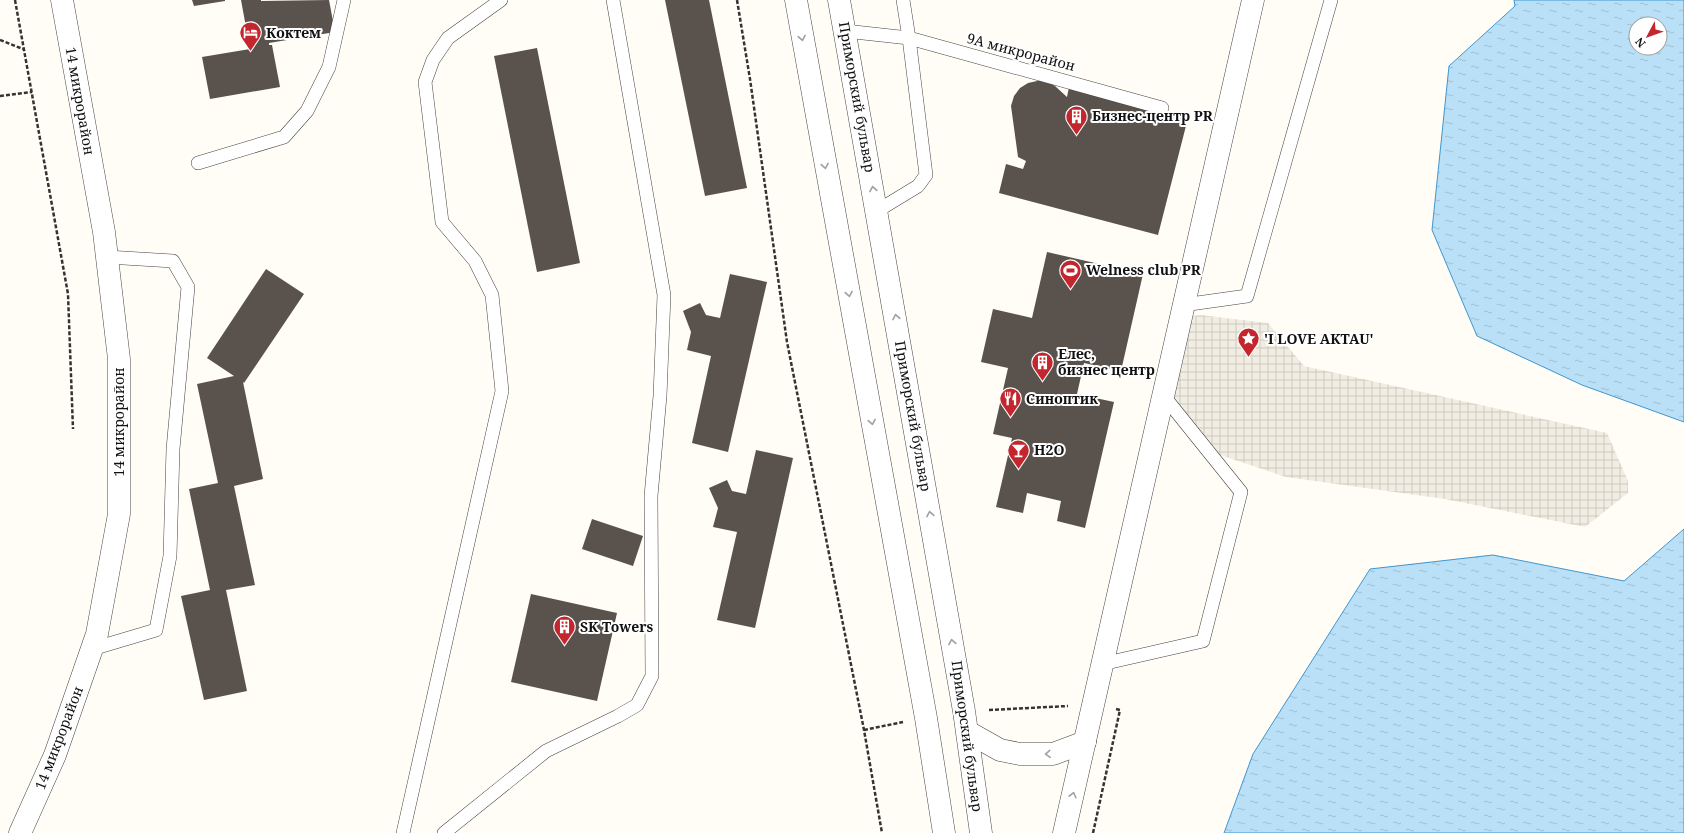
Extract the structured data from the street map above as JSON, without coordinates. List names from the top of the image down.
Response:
{
  "streets": {
    "street": ["Приморский бульвар", "14 микрорайон"],
    "lane": ["9А микрорайон"]
  },
  "crossings": [
    ["9А микрорайон", "Приморский бульвар"]
  ],
  "places": {
    "hotel": ["Коктем"],
    "building": ["Бизнес-центр PR", "Елес, бизнес центр", "SK Towers"],
    "sports": ["Welness club PR"],
    "place": ["'I LOVE AKTAU'"],
    "restaurant": ["Синоптик"],
    "bar": ["H2O"]
  },
  "north": "bottom left"
}
